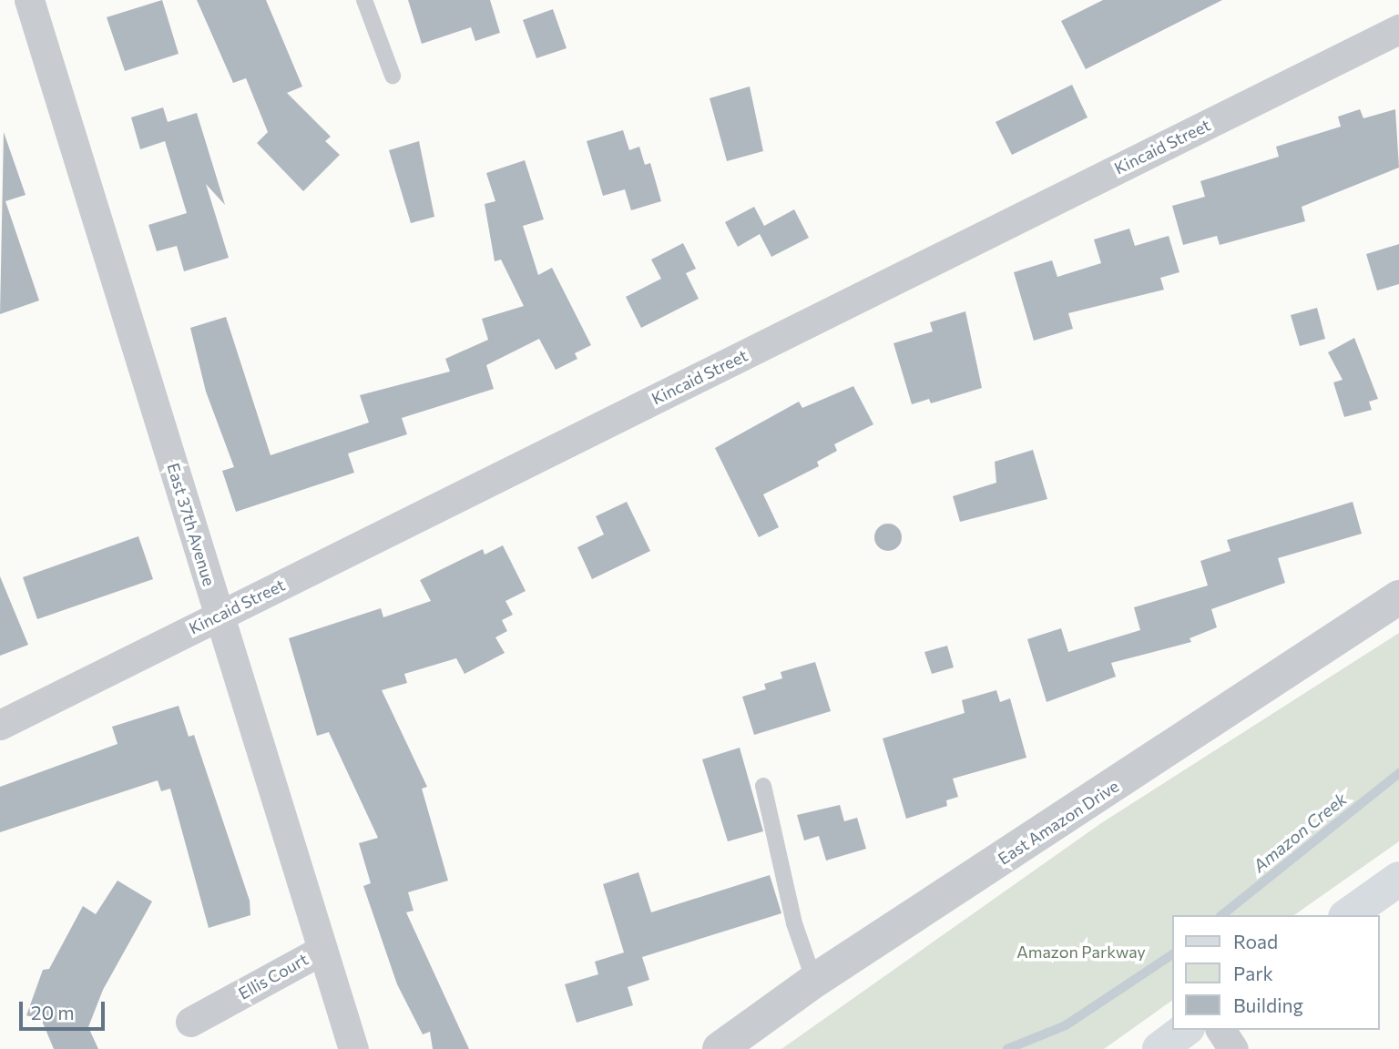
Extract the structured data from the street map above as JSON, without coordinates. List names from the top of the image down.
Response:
{
  "streets": {
    "street": [
      "Kincaid Street",
      "East 37th Avenue",
      "East Amazon Drive",
      "Ellis Court"
    ]
  },
  "crossings": [
    ["Kincaid Street", "East 37th Avenue"],
    ["East 37th Avenue", "Ellis Court"]
  ],
  "water": ["Amazon Creek"],
  "parks": ["Amazon Parkway"],
  "legend": ["Road", "Park", "Building"],
  "scale_bar": "20 m"
}
